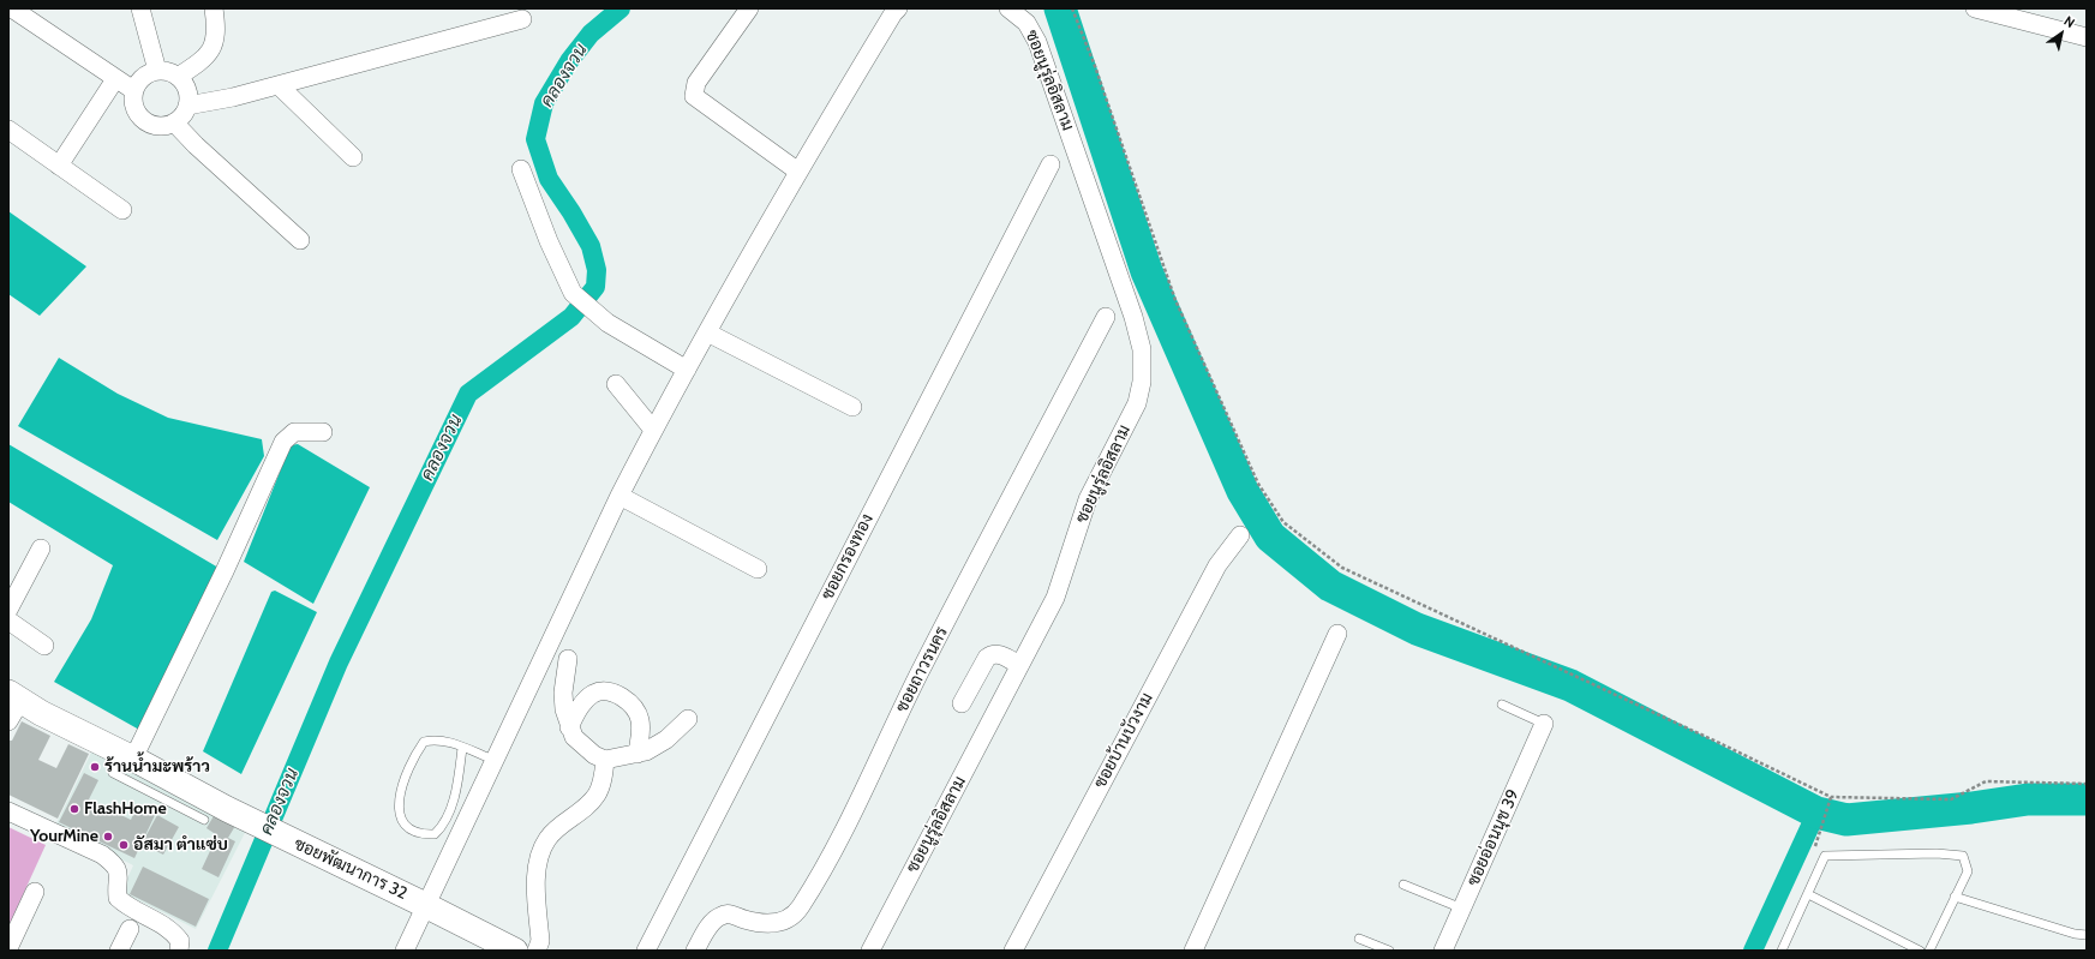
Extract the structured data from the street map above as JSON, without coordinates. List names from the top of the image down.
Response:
{
  "streets": {
    "street": [
      "ซอยนูรุ่ลอิสลาม",
      "ซอยกรองทอง",
      "ซอยถาวรนคร",
      "ซอยบ้านบัวงาม",
      "ซอยอ่อนนุช 39",
      "ซอยพัฒนาการ 32"
    ]
  },
  "water": ["คลองจวน"],
  "places": [
    "ร้านน้ำมะพร้าว",
    "FlashHome",
    "YourMine",
    "อัสมา ตำแซ่บ"
  ],
  "north": "top right"
}
